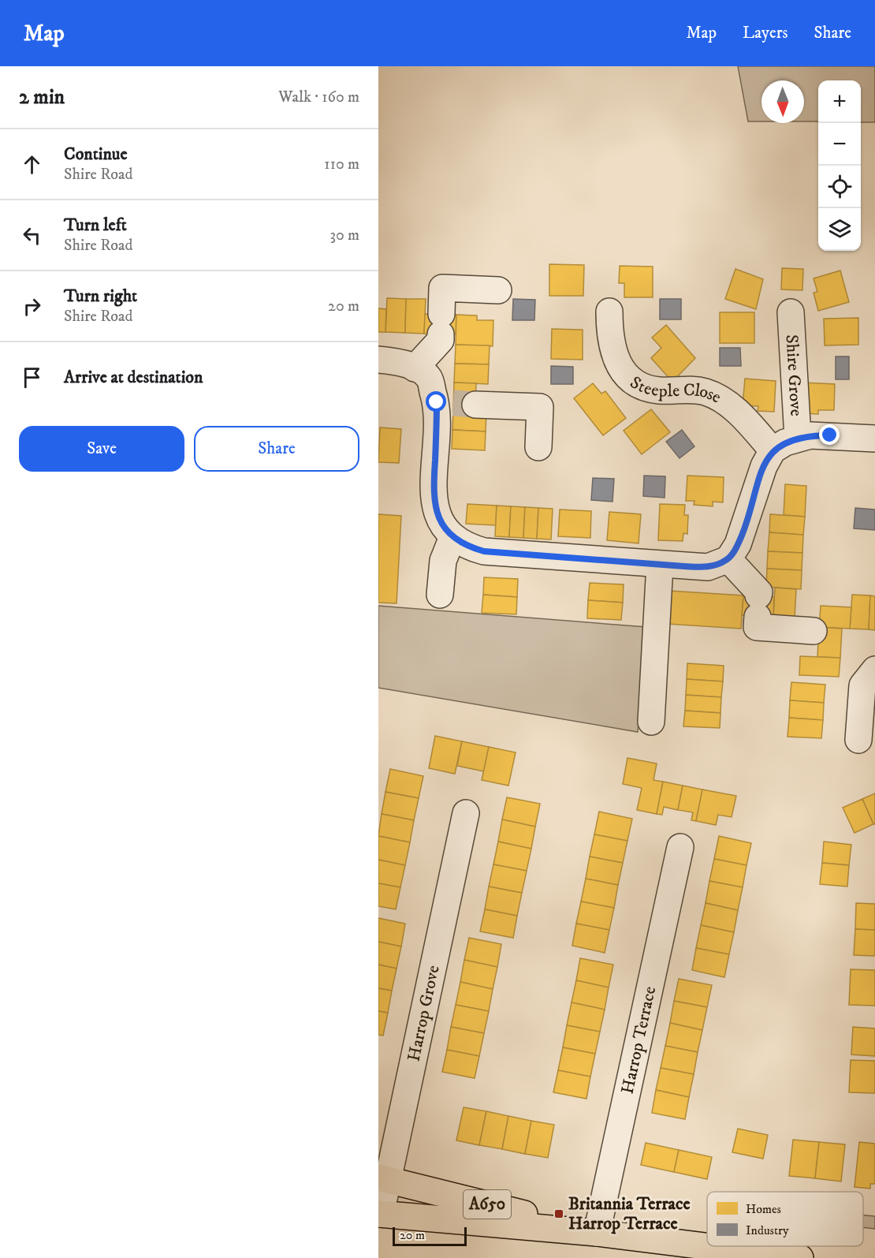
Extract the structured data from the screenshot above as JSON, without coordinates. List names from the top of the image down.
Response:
{
  "streets": {
    "main road": ["A650"],
    "street": [
      "Shire Grove",
      "Steeple Close",
      "Harrop Grove",
      "Harrop Terrace"
    ]
  },
  "crossings": [
    ["Harrop Grove", "A650"],
    ["Harrop Terrace", "A650"]
  ],
  "places": {
    "transit": ["Britannia Terrace Harrop Terrace"]
  },
  "legend": ["Homes", "Industry"],
  "scale_bar": "20 m",
  "north": "bottom",
  "page": {
    "header": "Map",
    "nav": ["Map", "Layers", "Share"],
    "heading": ["2 min", "Walk · 160 m"],
    "map_buttons": ["+", "−"],
    "list": [
      ["Continue", "Shire Road", "110 m"],
      ["Turn left", "Shire Road", "30 m"],
      ["Turn right", "Shire Road", "20 m"],
      "Arrive at destination"
    ],
    "buttons": ["Save", "Share"],
    "scale": "20 m"
  }
}
